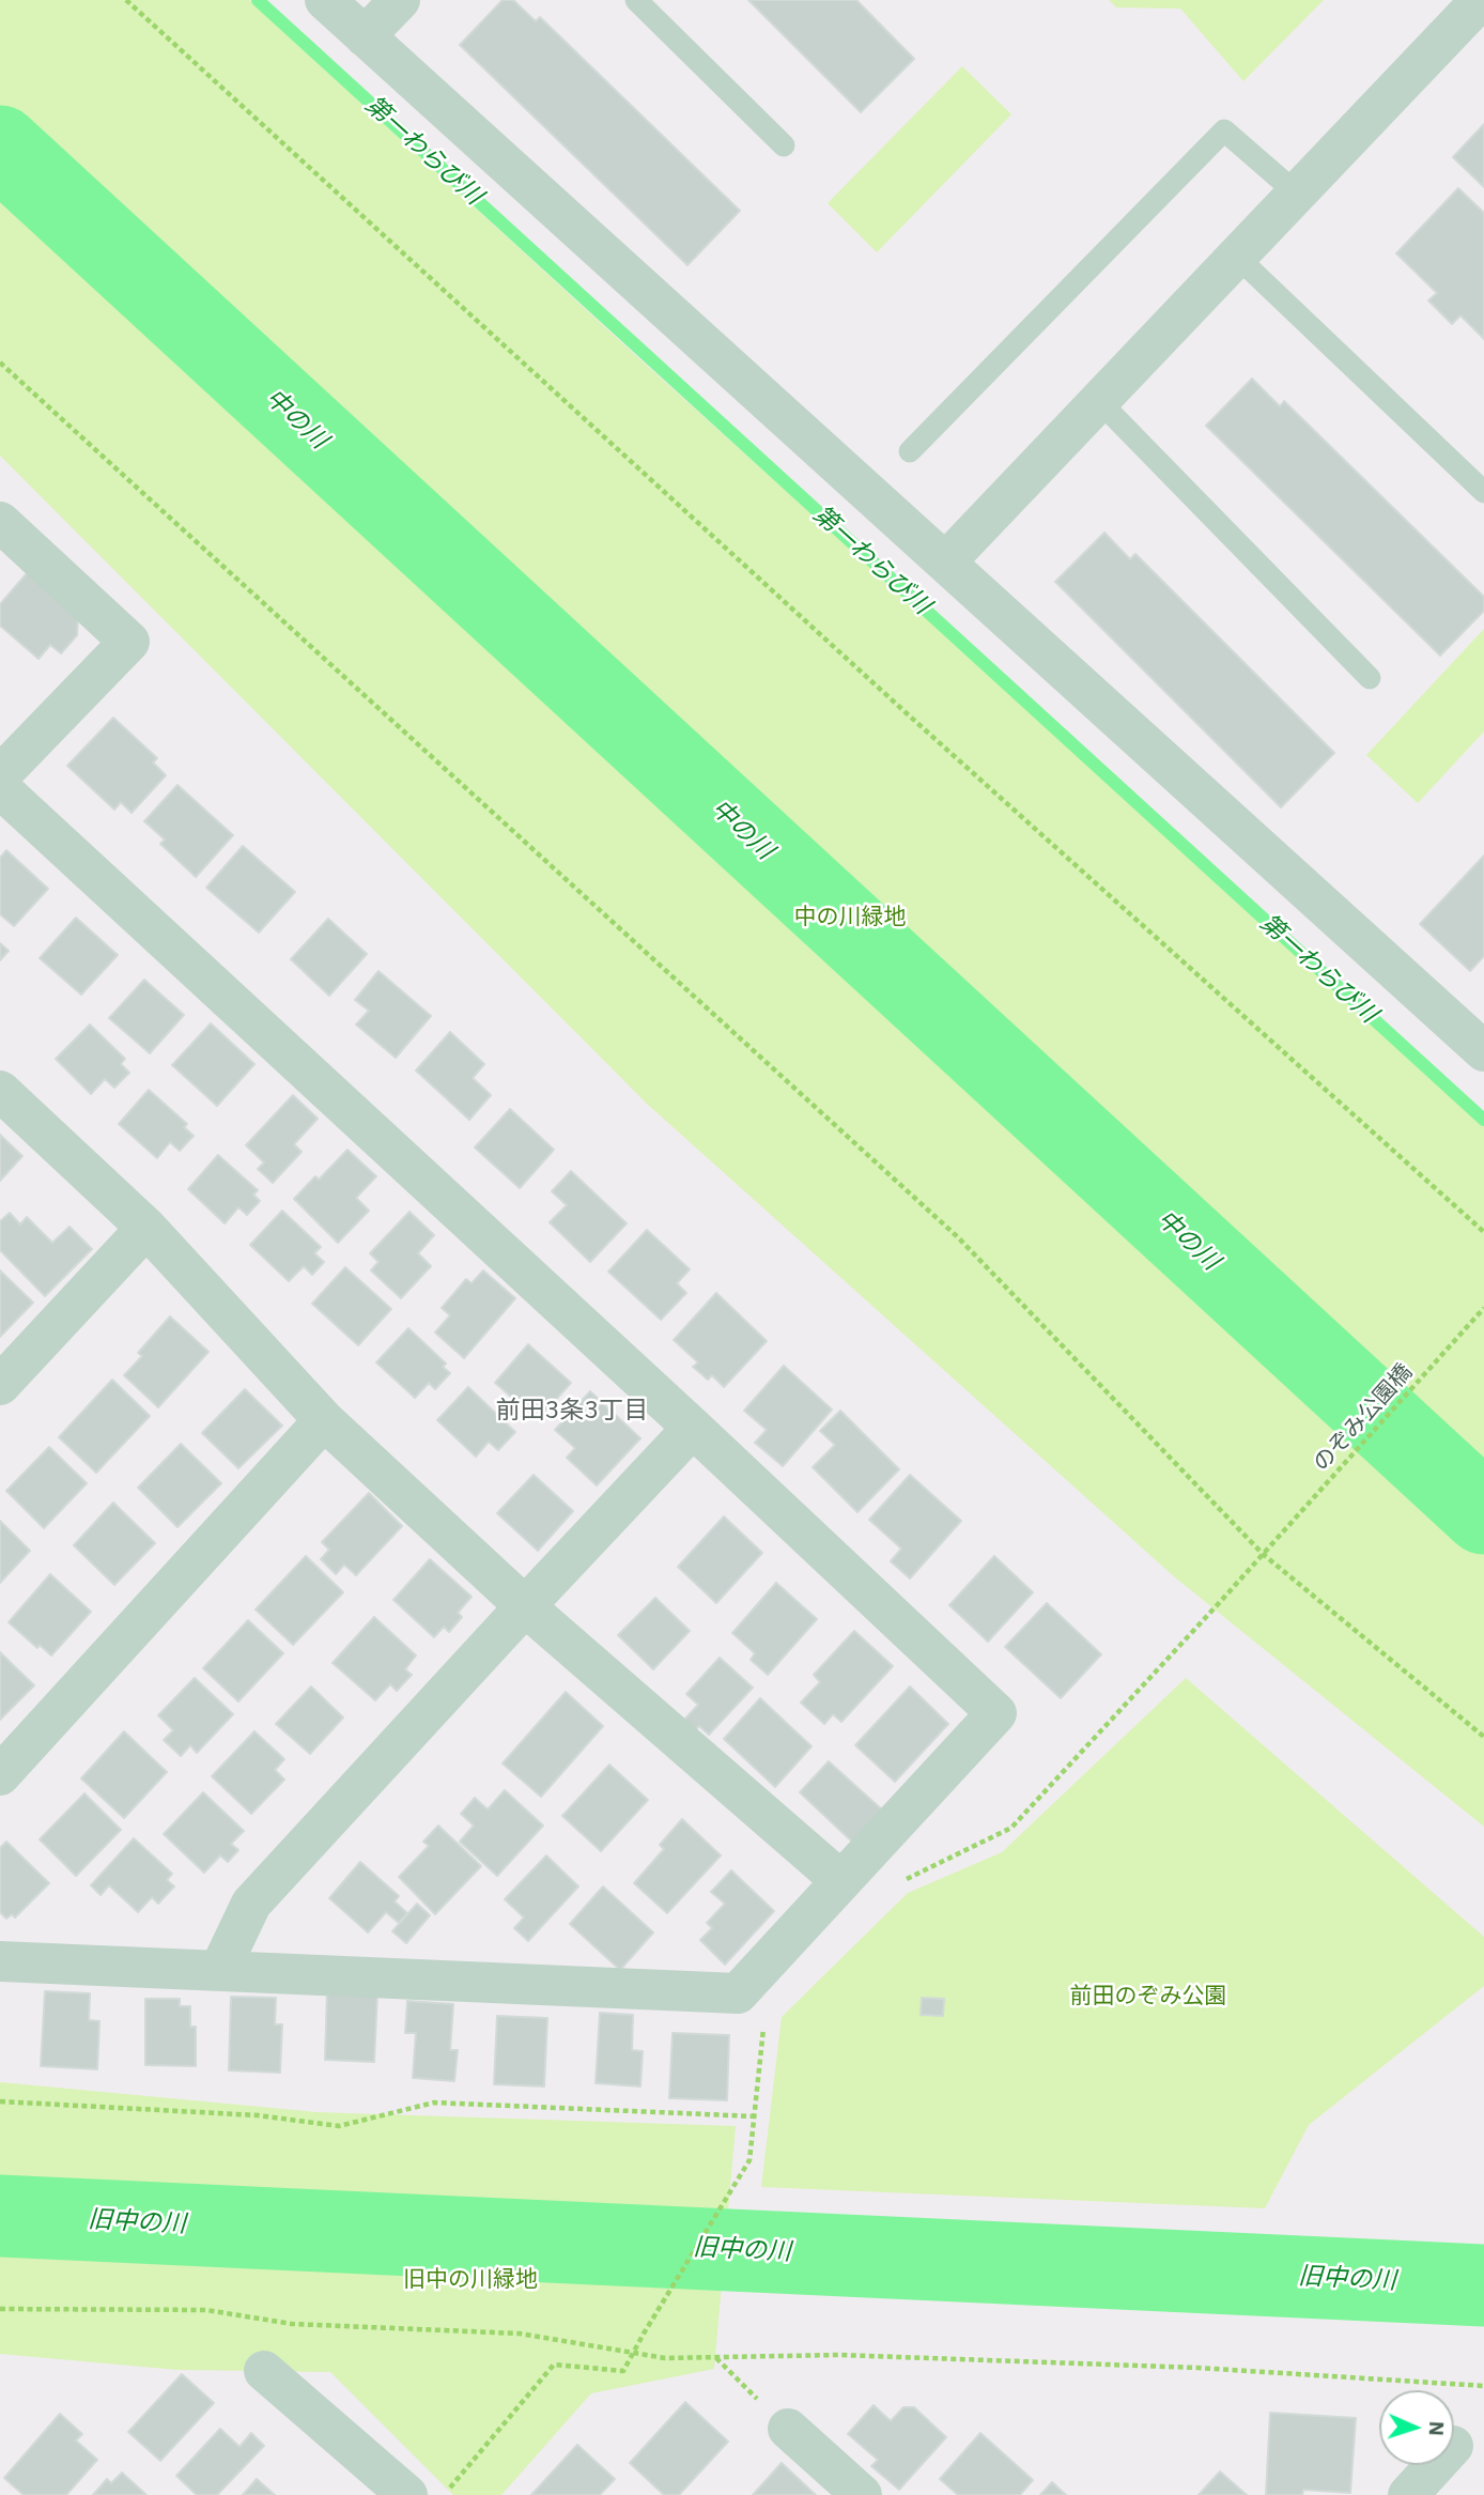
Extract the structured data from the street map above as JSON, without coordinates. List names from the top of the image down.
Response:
{
  "streets": {
    "path": ["のぞみ公園橋"]
  },
  "districts": ["前田3条3丁目"],
  "water": ["第一わらび川", "中の川", "旧中の川"],
  "parks": ["中の川緑地", "前田のぞみ公園", "旧中の川緑地"],
  "north": "right"
}
